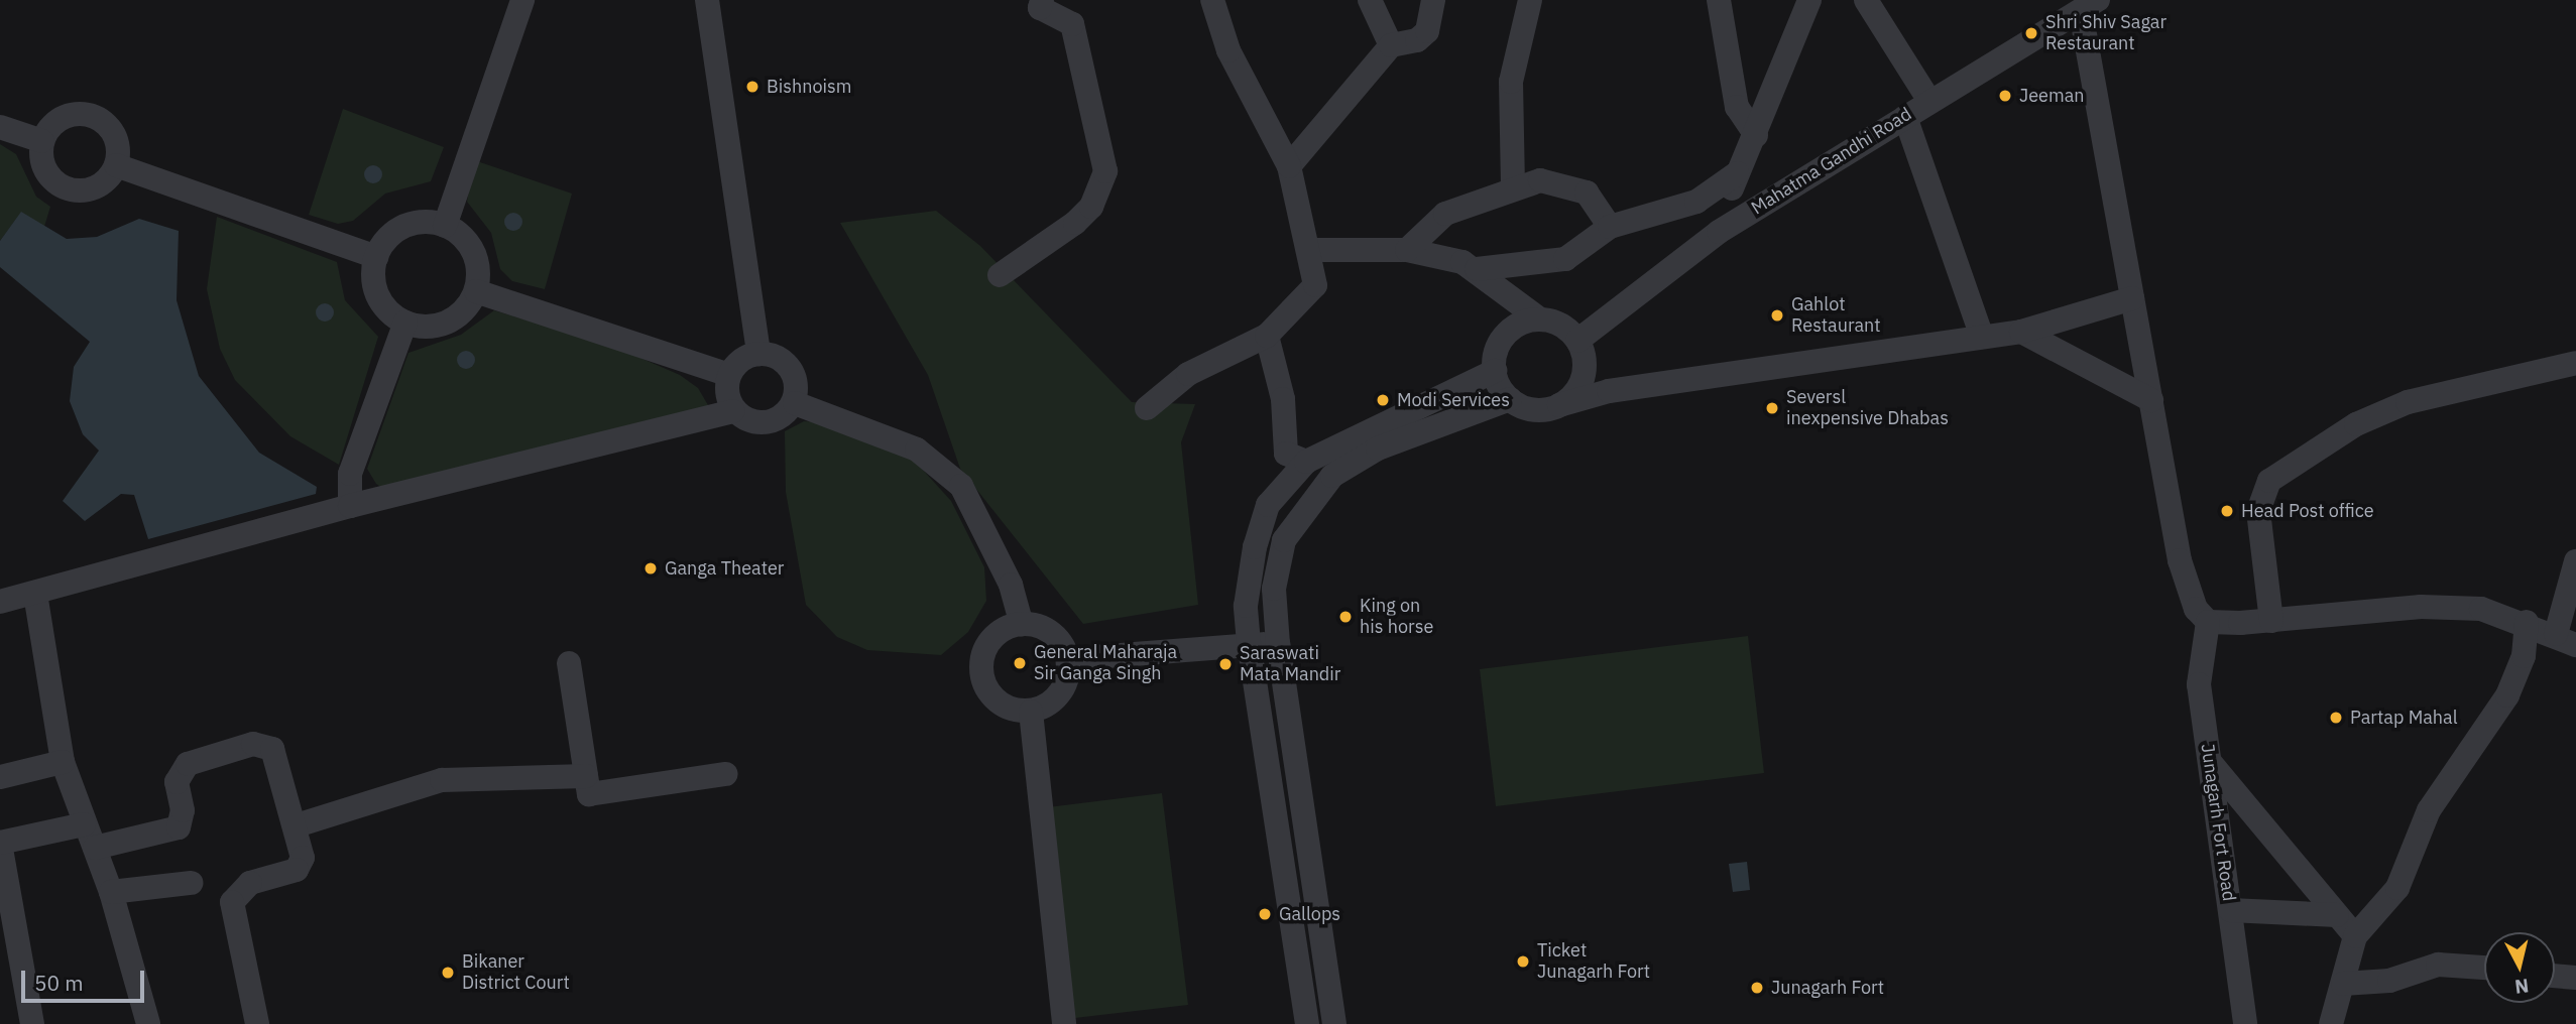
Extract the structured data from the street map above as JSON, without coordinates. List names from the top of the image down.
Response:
{
  "streets": {
    "street": ["Mahatma Gandhi Road", "Junagarh Fort Road"]
  },
  "places": [
    "Shri Shiv Sagar Restaurant",
    "Bishnoism",
    "Jeeman",
    "Gahlot Restaurant",
    "Modi Services",
    "Seversl inexpensive Dhabas",
    "Head Post office",
    "Ganga Theater",
    "King on his horse",
    "General Maharaja Sir Ganga Singh",
    "Saraswati Mata Mandir",
    "Partap Mahal",
    "Gallops",
    "Ticket Junagarh Fort",
    "Bikaner District Court",
    "Junagarh Fort"
  ],
  "scale_bar": "50 m",
  "north": "bottom"
}
